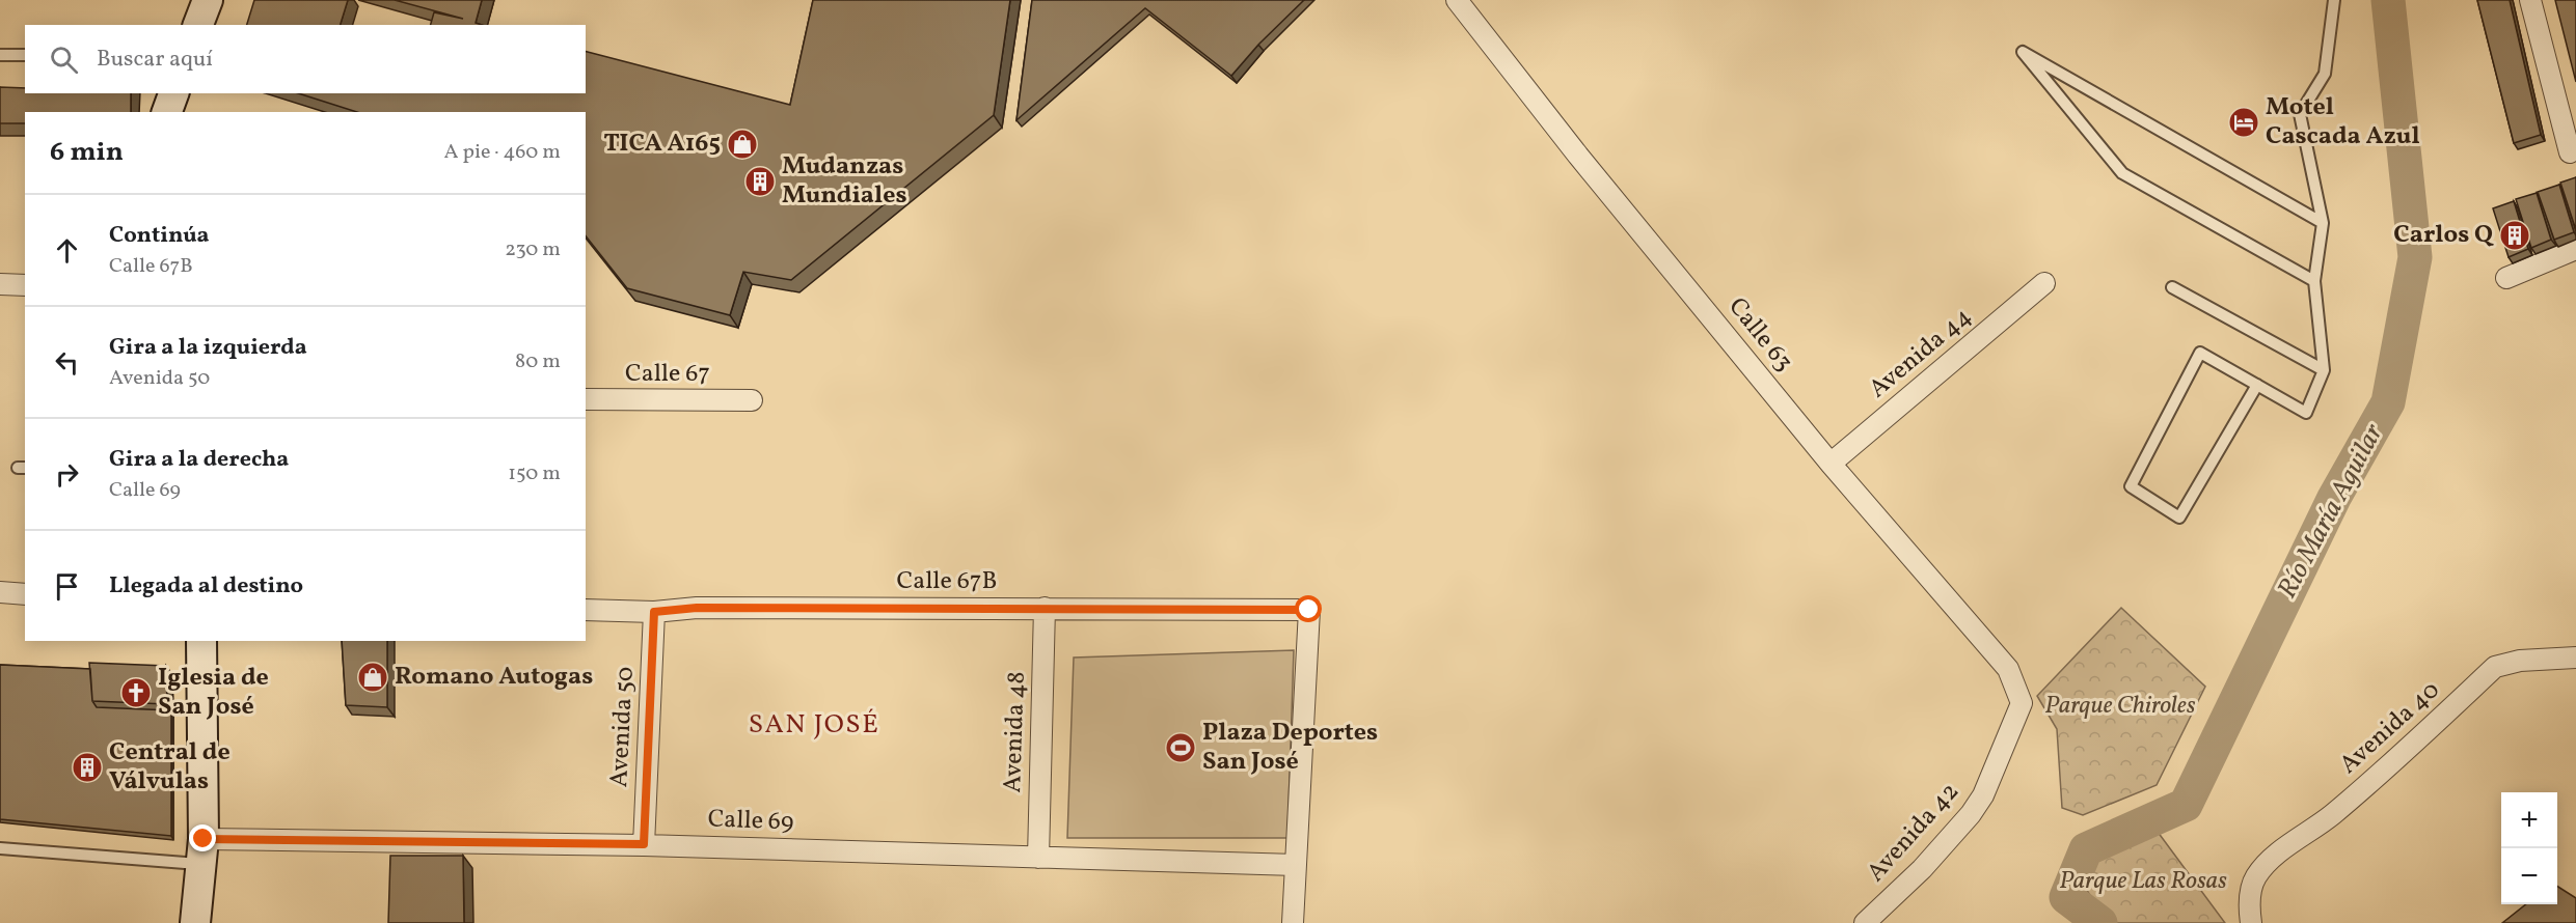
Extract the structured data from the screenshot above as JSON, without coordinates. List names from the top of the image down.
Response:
{
  "streets": {
    "street": [
      "Calle 63",
      "Avenida 44",
      "Calle 67",
      "Calle 67B",
      "Avenida 50",
      "Avenida 40",
      "Avenida 48",
      "Calle 69",
      "Avenida 42"
    ]
  },
  "crossings": [
    ["Calle 63", "Avenida 44"],
    ["Calle 63", "Avenida 42"],
    ["Calle 67B", "Avenida 50"],
    ["Calle 67B", "Avenida 48"],
    ["Calle 67B", "Calle 69"],
    ["Avenida 50", "Calle 69"],
    ["Avenida 48", "Calle 69"]
  ],
  "districts": ["SAN JOSÉ"],
  "water": ["Río María Aguilar"],
  "parks": ["Parque Chiroles", "Parque Las Rosas"],
  "places": {
    "hotel": ["Motel Cascada Azul"],
    "shop": ["TICA A165", "Romano Autogas"],
    "building": ["Mudanzas Mundiales", "Carlos Q", "Central de Válvulas"],
    "church": ["Iglesia de San José"],
    "sports": ["Plaza Deportes San José"]
  },
  "page": {
    "search": "Buscar aquí",
    "heading": ["6 min", "A pie · 460 m"],
    "list": [
      ["Continúa", "Calle 67B", "230 m"],
      ["Gira a la izquierda", "Avenida 50", "80 m"],
      ["Gira a la derecha", "Calle 69", "150 m"],
      "Llegada al destino"
    ],
    "map_buttons": ["+", "−"]
  }
}
